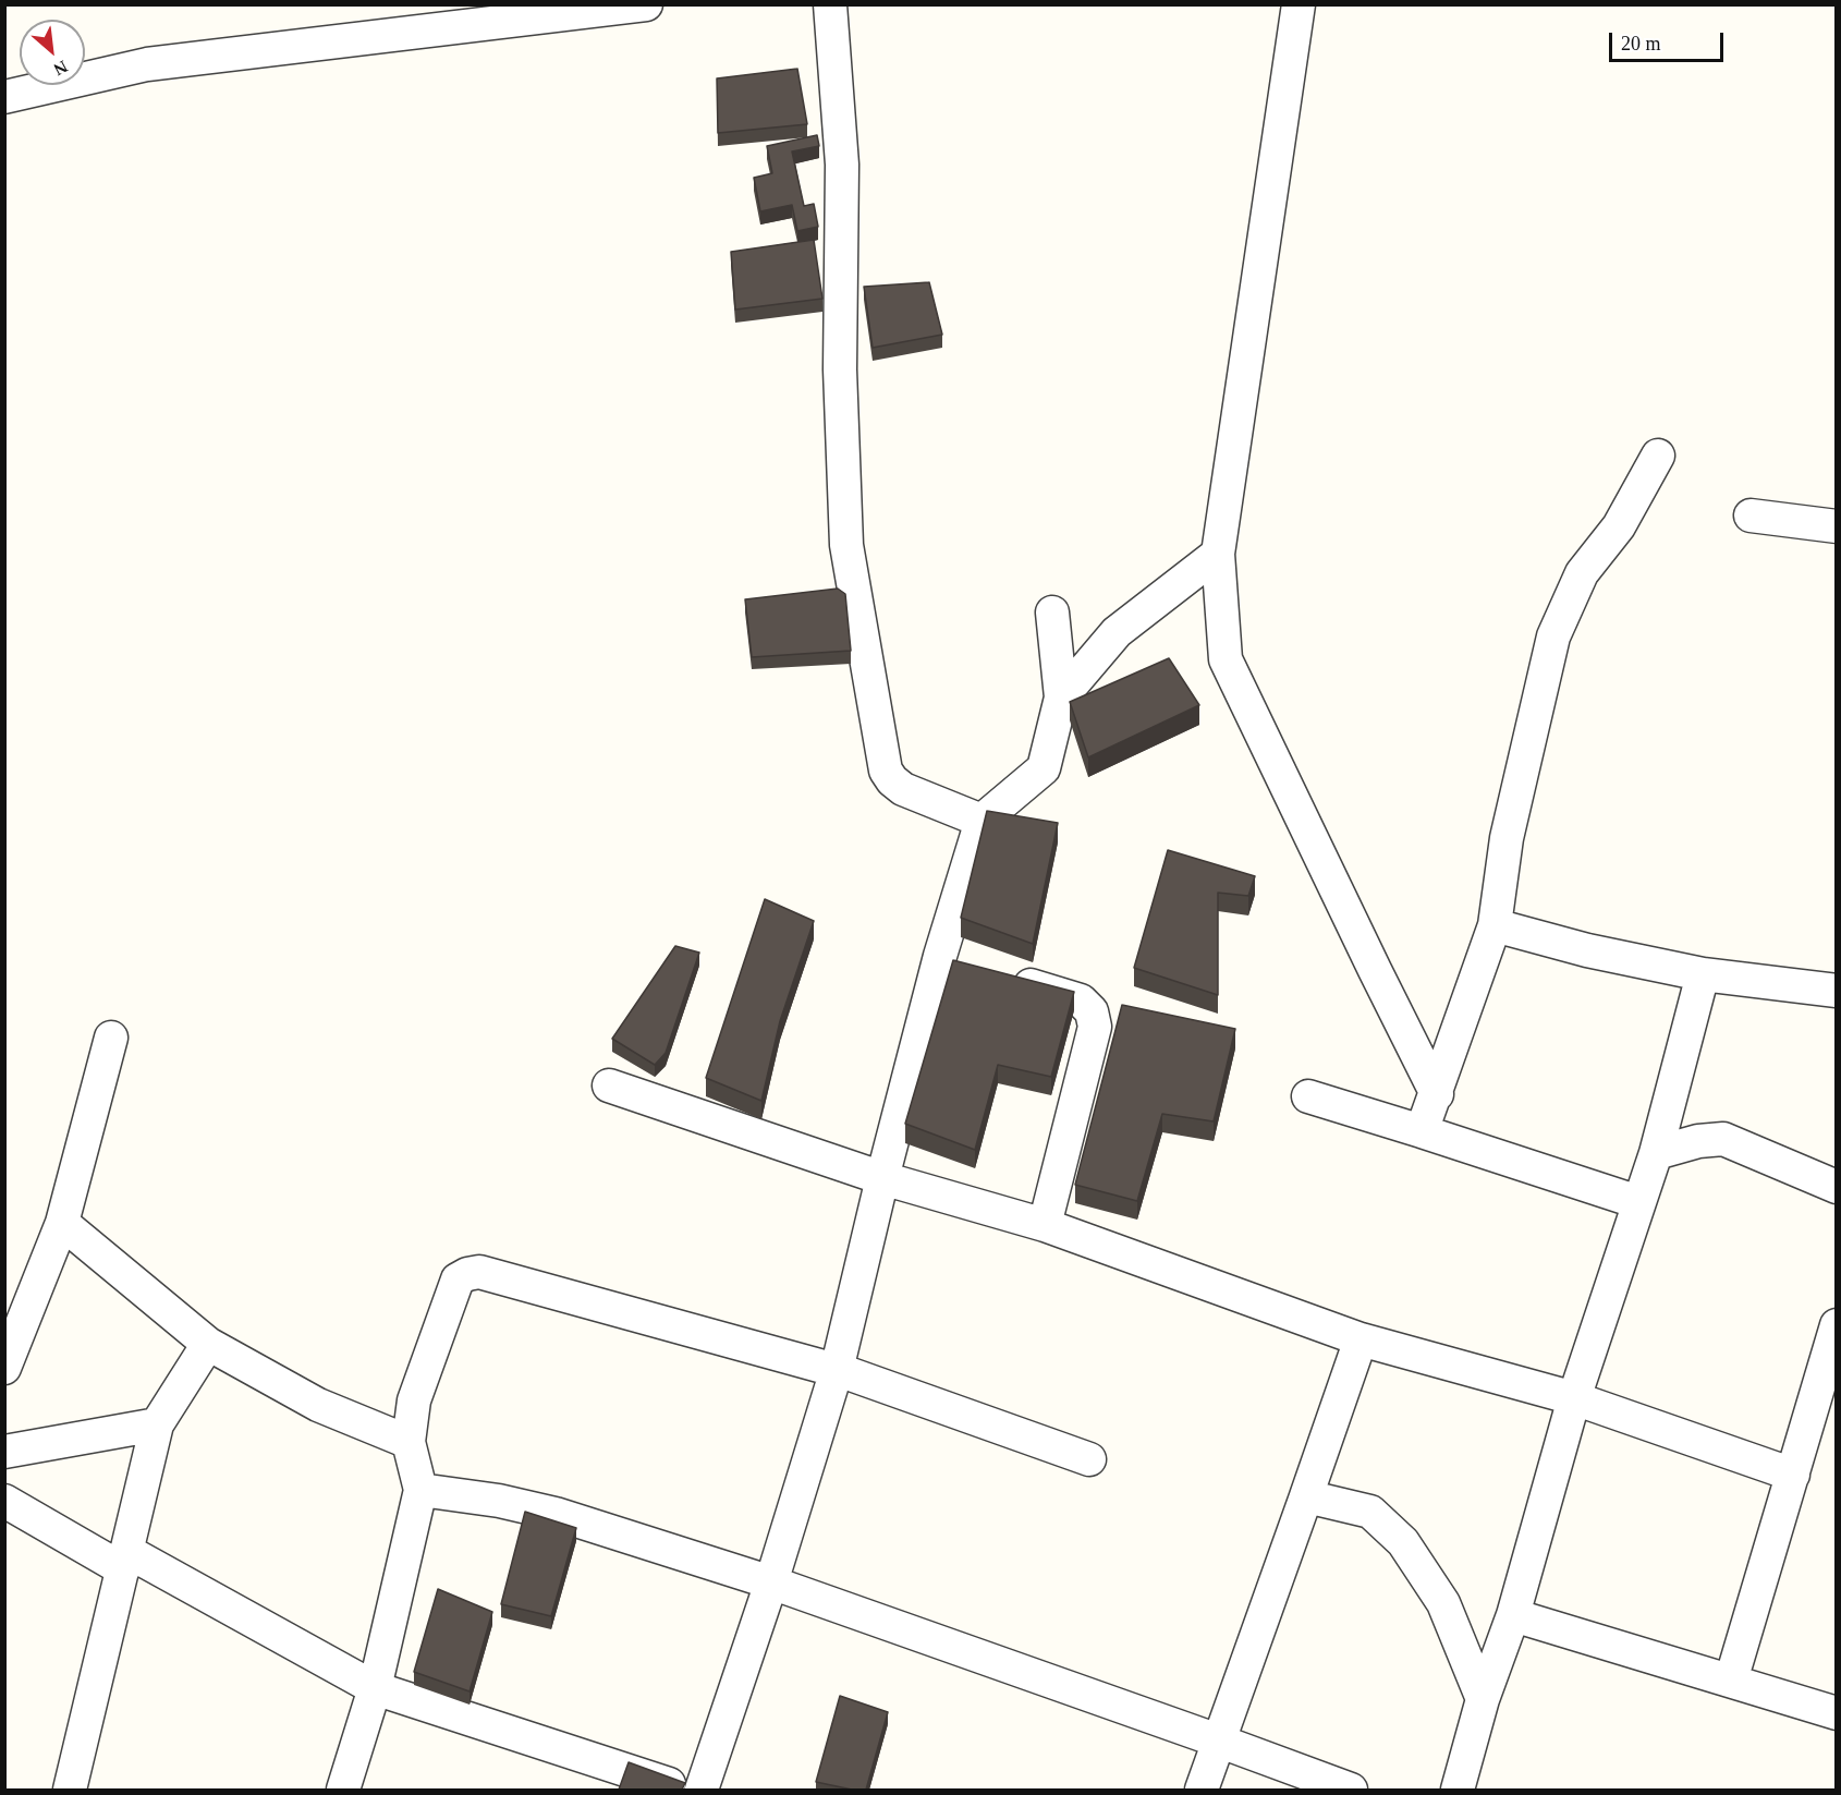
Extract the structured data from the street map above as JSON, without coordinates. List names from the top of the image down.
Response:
{
  "scale_bar": "20 m",
  "north": "bottom right"
}
